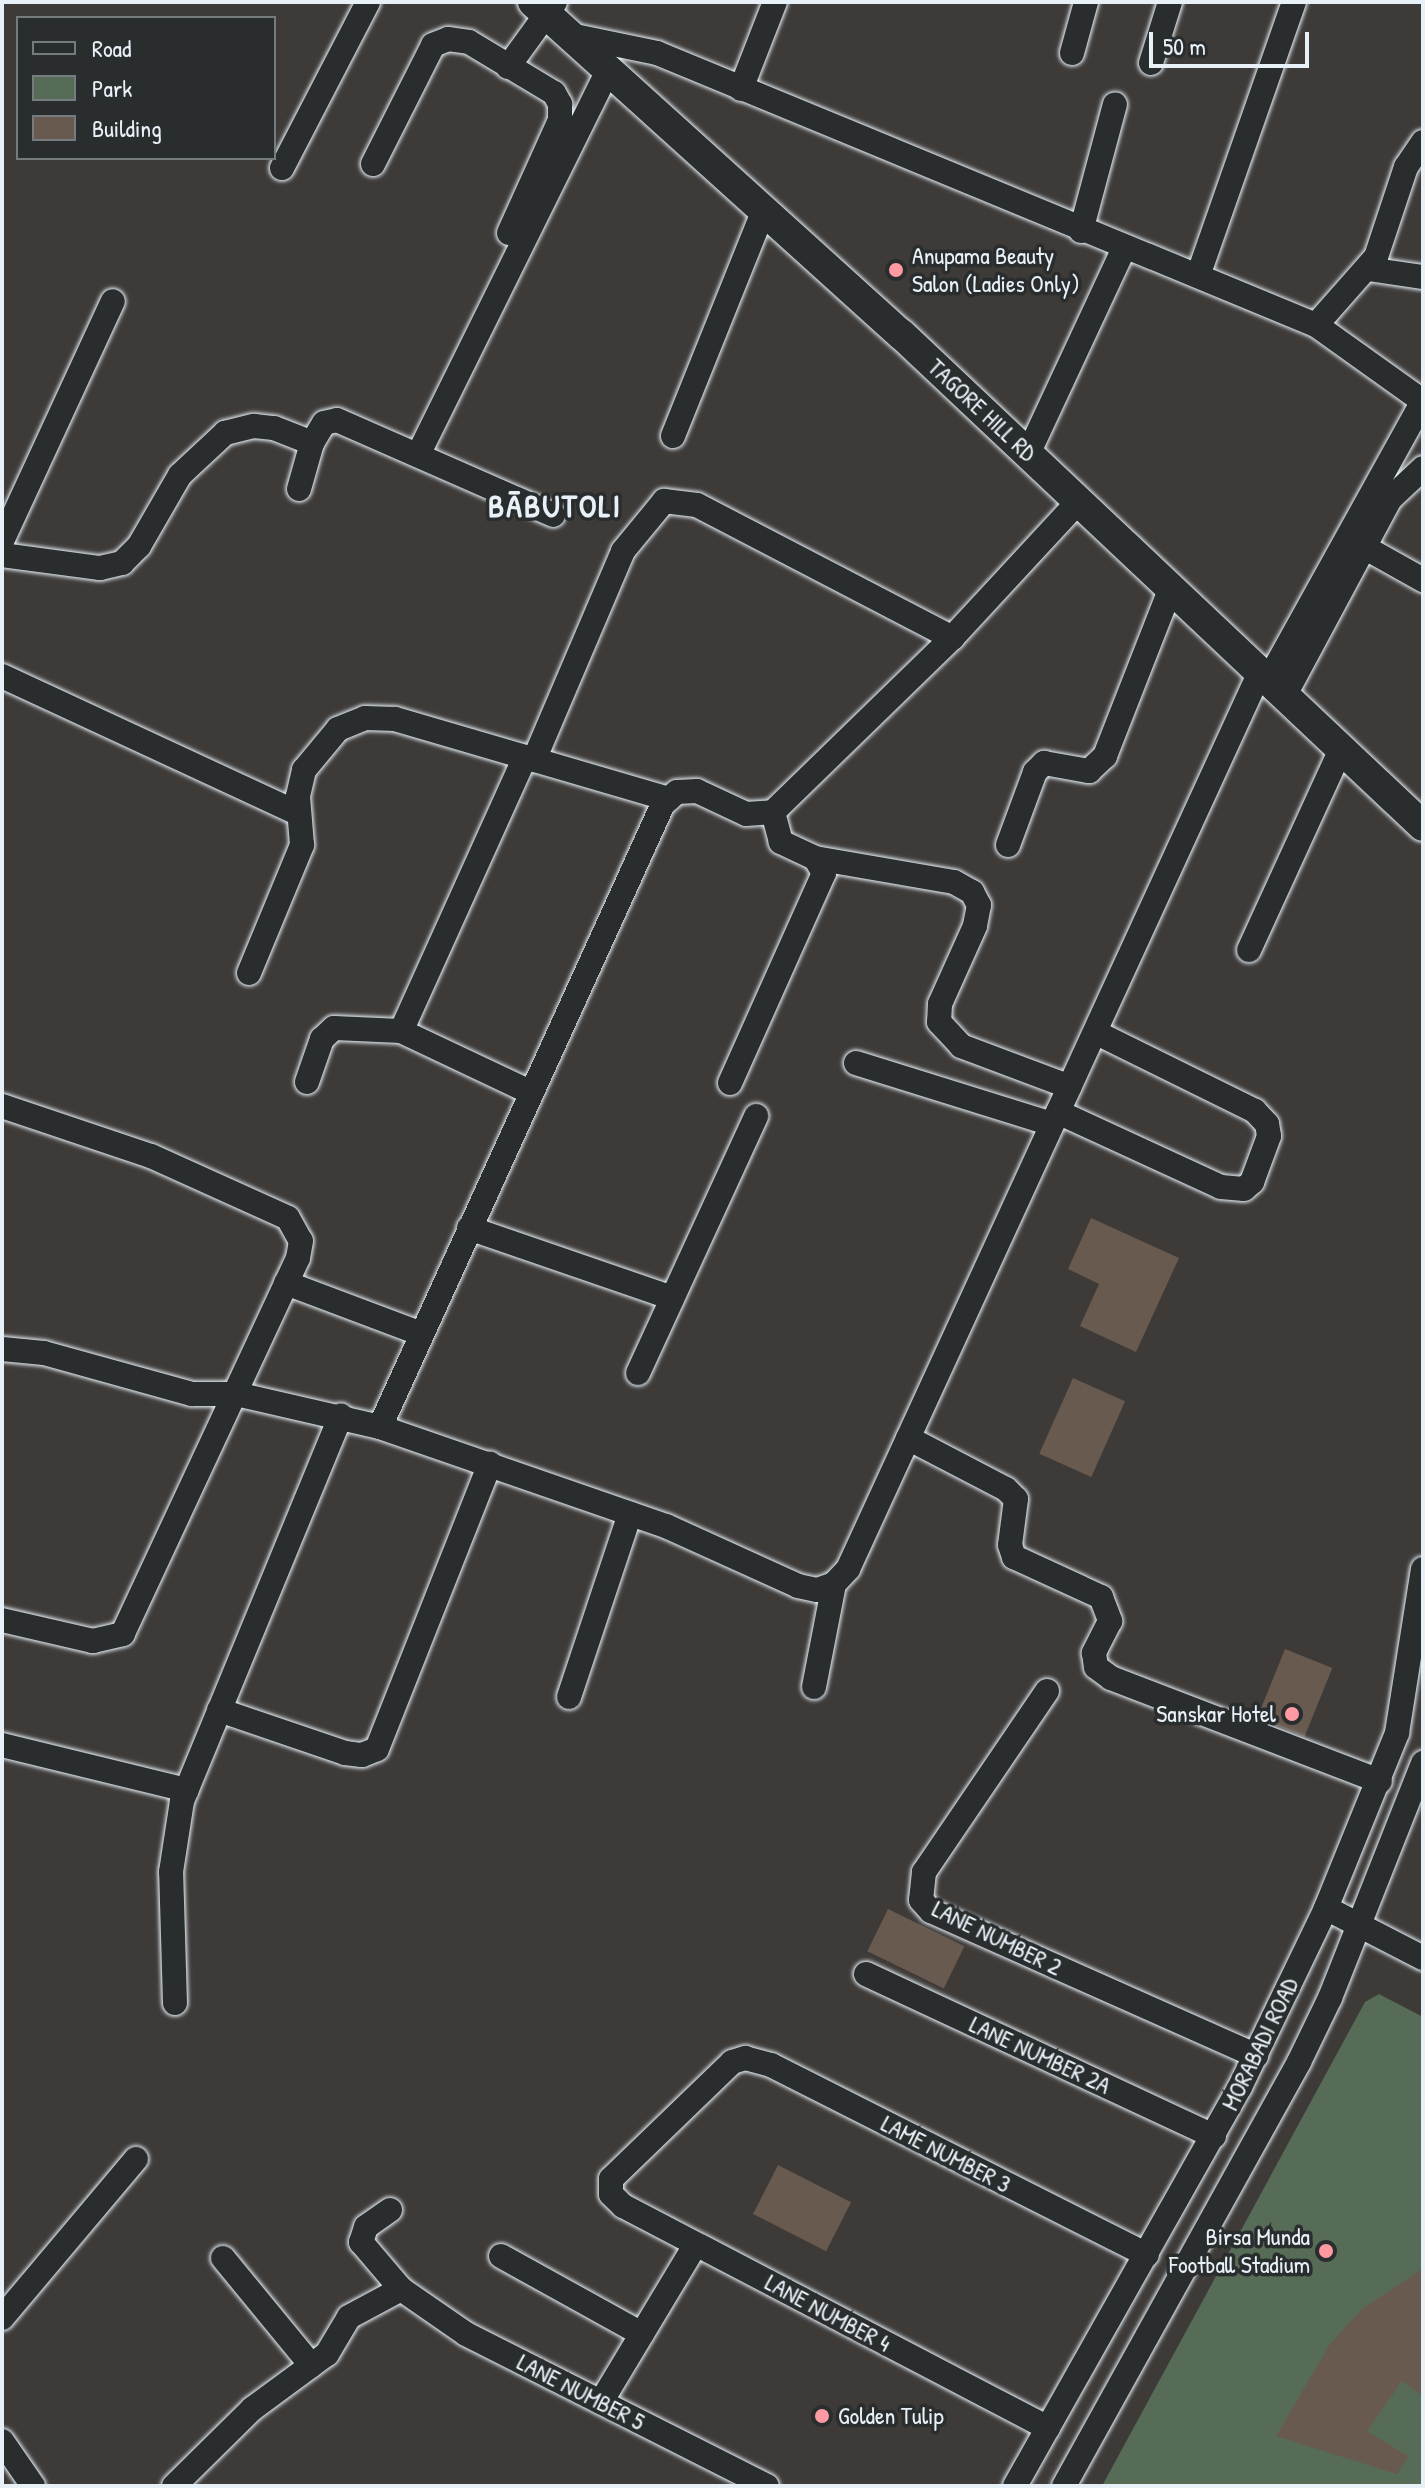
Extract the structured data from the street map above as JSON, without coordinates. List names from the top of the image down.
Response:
{
  "streets": {
    "main road": ["TAGORE HILL RD"],
    "street": [
      "LANE NUMBER 2",
      "MORABADI ROAD",
      "LANE NUMBER 2A",
      "LAME NUMBER 3",
      "LANE NUMBER 4",
      "LANE NUMBER 5"
    ]
  },
  "crossings": [
    ["LANE NUMBER 2", "MORABADI ROAD"],
    ["MORABADI ROAD", "LANE NUMBER 2A"],
    ["MORABADI ROAD", "LAME NUMBER 3"],
    ["MORABADI ROAD", "LANE NUMBER 4"],
    ["LAME NUMBER 3", "LANE NUMBER 4"]
  ],
  "districts": ["BĀBUTOLI"],
  "places": [
    "Anupama Beauty Salon (Ladies Only)",
    "Sanskar Hotel",
    "Birsa Munda Football Stadium",
    "Golden Tulip"
  ],
  "legend": ["Road", "Park", "Building"],
  "scale_bar": "50 m"
}
